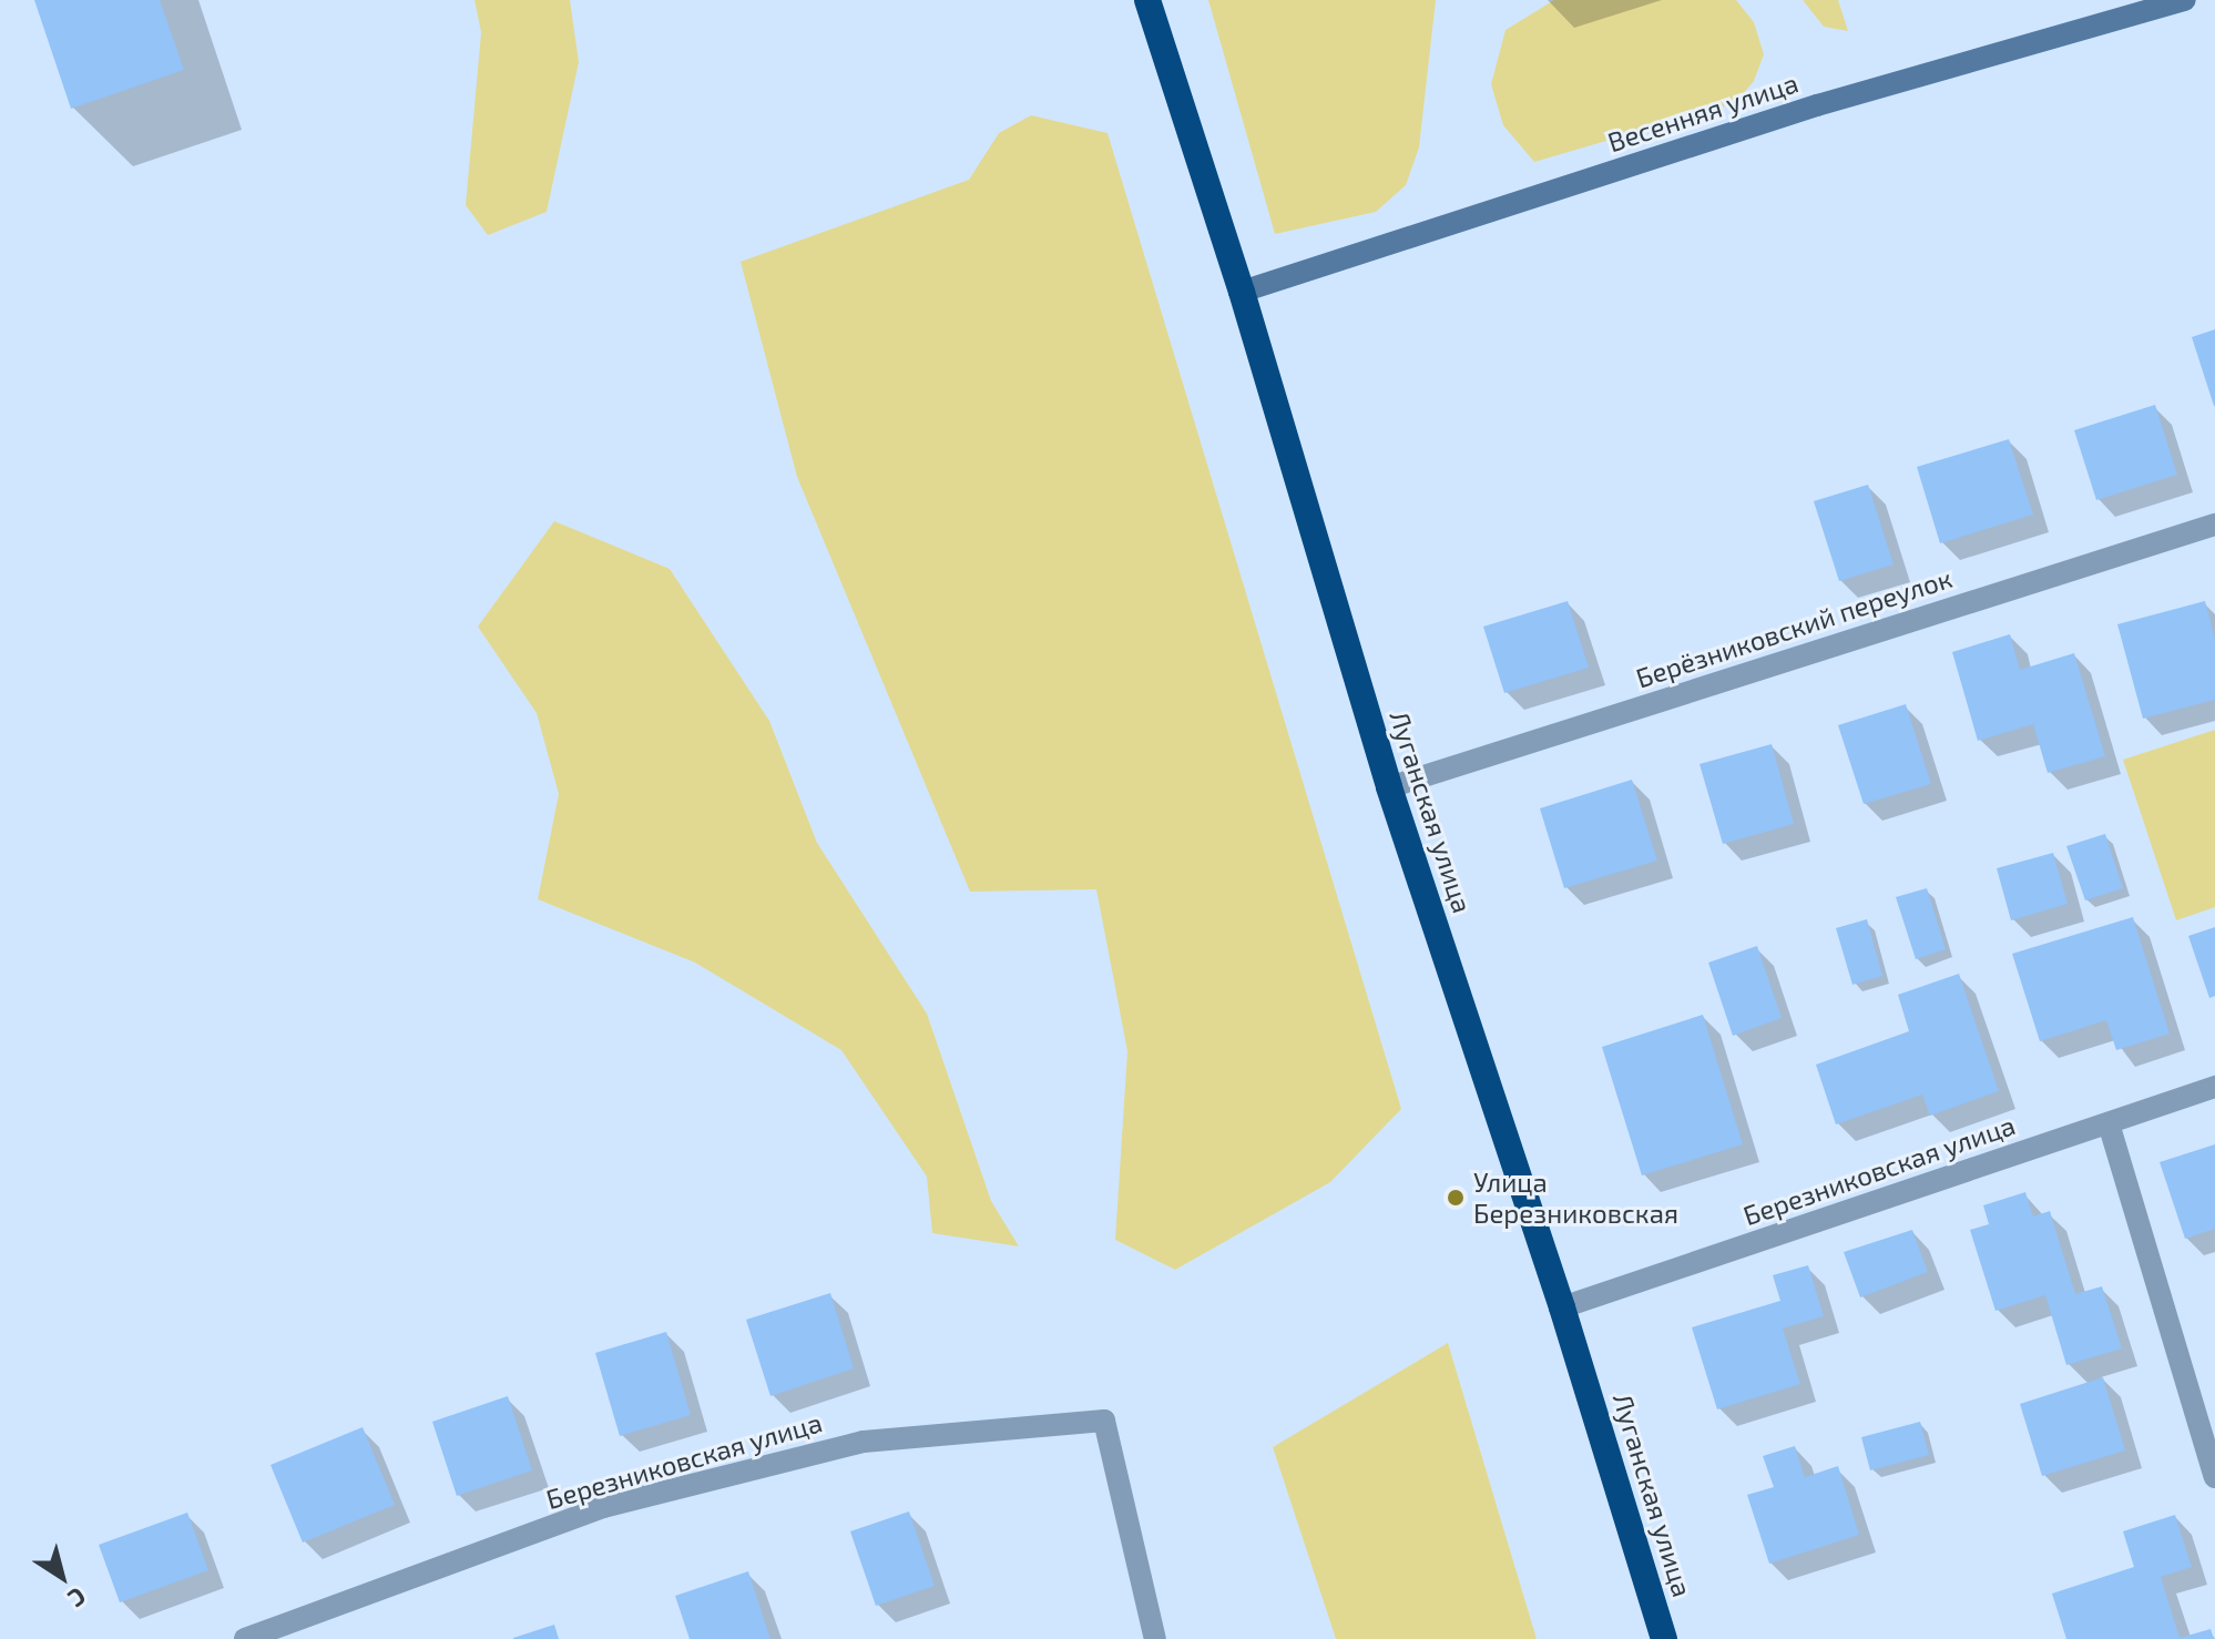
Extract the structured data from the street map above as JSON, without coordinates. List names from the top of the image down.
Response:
{
  "streets": {
    "highway": ["Луганская улица"],
    "street": ["Весенняя улица", "Берёзниковский переулок", "Березниковская улица"]
  },
  "crossings": [
    ["Весенняя улица", "Луганская улица"],
    ["Берёзниковский переулок", "Луганская улица"],
    ["Луганская улица", "Березниковская улица"]
  ],
  "places": ["Улица Березниковская"],
  "north": "bottom right"
}
